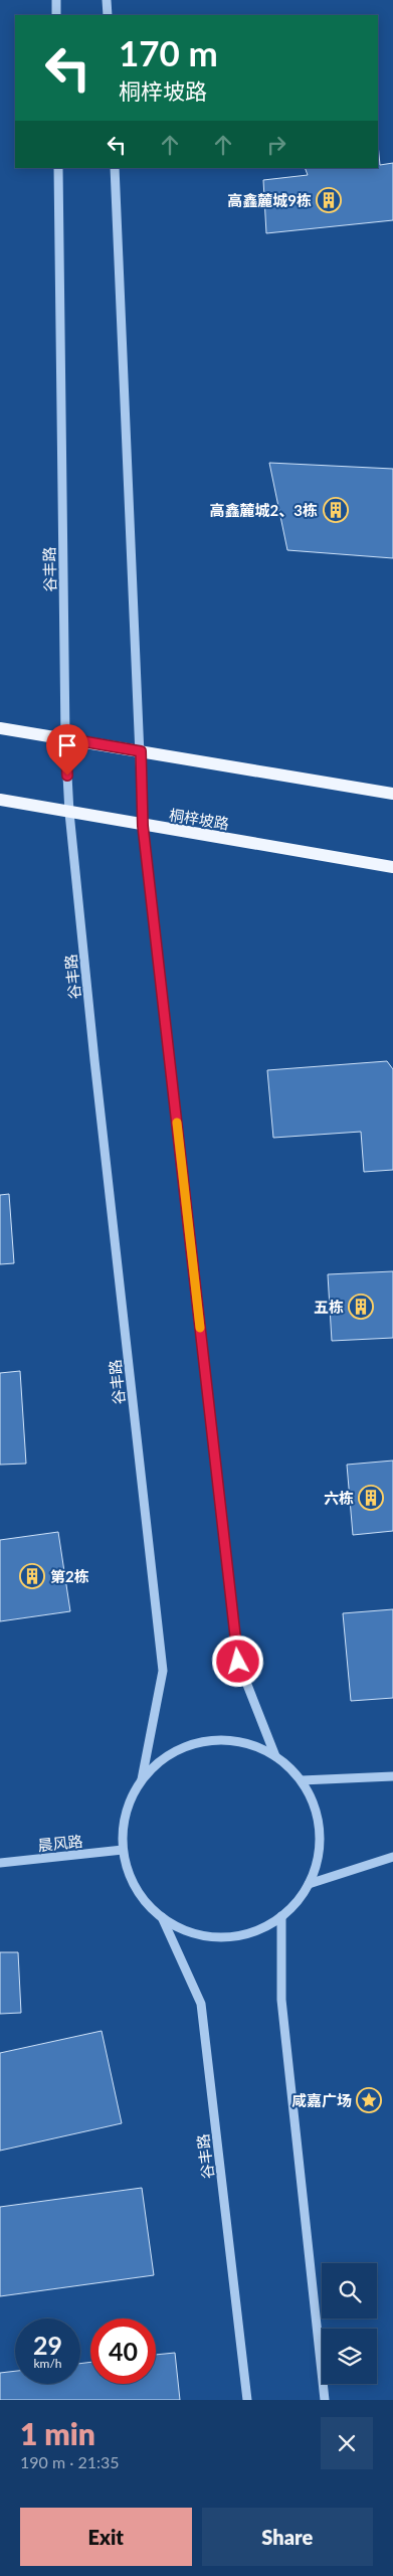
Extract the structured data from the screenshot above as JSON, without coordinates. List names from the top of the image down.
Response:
{
  "streets": {
    "main road": ["桐梓坡路"],
    "street": ["谷丰路", "晨风路"]
  },
  "crossings": [
    ["谷丰路", "桐梓坡路"]
  ],
  "places": {
    "building": [
      "高鑫麓城9栋",
      "高鑫麓城2、3栋",
      "五栋",
      "六栋",
      "第2栋"
    ],
    "place": ["咸嘉广场"]
  },
  "page": {
    "turn": ["170 m", "桐梓坡路"],
    "speed": "29 km/h",
    "limit": "40",
    "heading": ["1 min", "190 m · 21:35"],
    "buttons": ["Exit", "Share"]
  }
}
